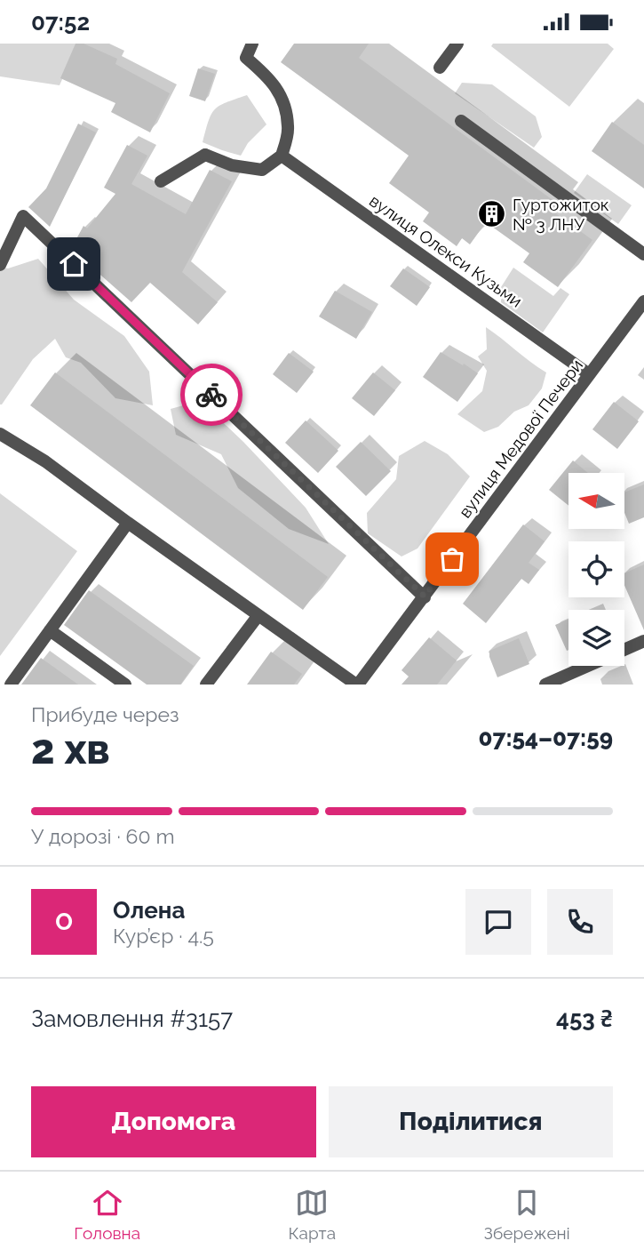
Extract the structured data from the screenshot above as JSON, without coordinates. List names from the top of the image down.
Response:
{
  "streets": {
    "street": ["вулиця Олекси Кузьми", "вулиця Медової Печери"]
  },
  "crossings": [
    ["вулиця Олекси Кузьми", "вулиця Медової Печери"]
  ],
  "places": {
    "building": ["Гуртожиток № 3 ЛНУ"]
  },
  "north": "left",
  "page": {
    "status": "07:52",
    "heading": ["2 хв", "Прибуде через", "07:54–07:59"],
    "panel": [
      "Олена",
      "Кур’єр · 4.5",
      "Замовлення #3157",
      "453 ₴"
    ],
    "bar": "У дорозі · 60 m",
    "round": "О",
    "buttons": ["Допомога", "Поділитися"],
    "tabs": ["Головна", "Карта", "Збережені"]
  }
}
